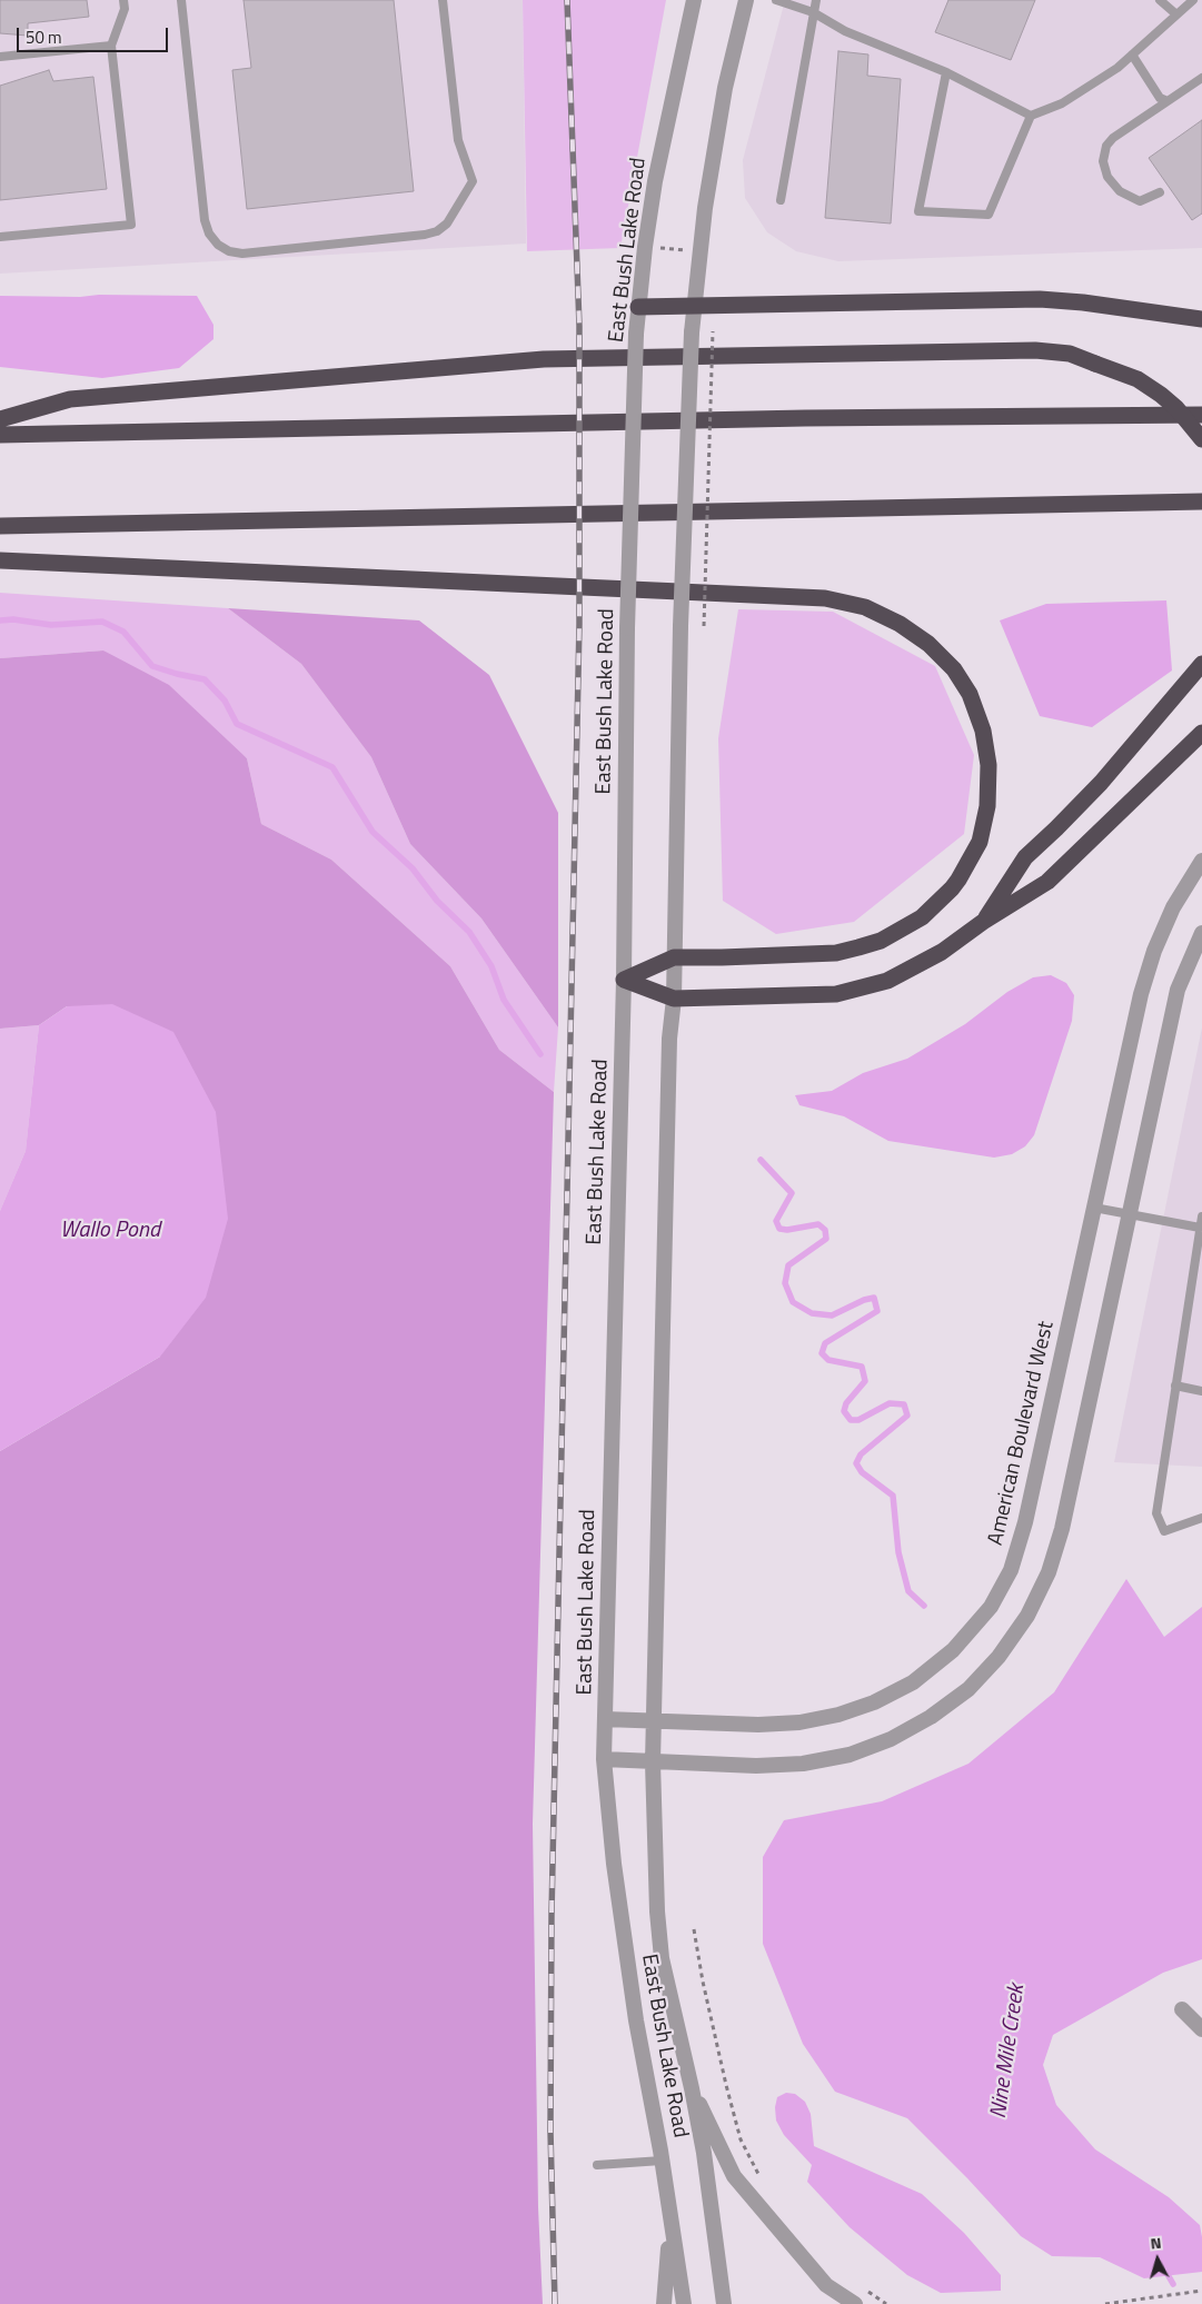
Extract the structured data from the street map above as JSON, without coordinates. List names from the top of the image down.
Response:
{
  "streets": {
    "street": ["East Bush Lake Road", "American Boulevard West"]
  },
  "crossings": [
    ["East Bush Lake Road", "American Boulevard West"]
  ],
  "water": ["Wallo Pond", "Nine Mile Creek"],
  "scale_bar": "50 m",
  "north": "top"
}
